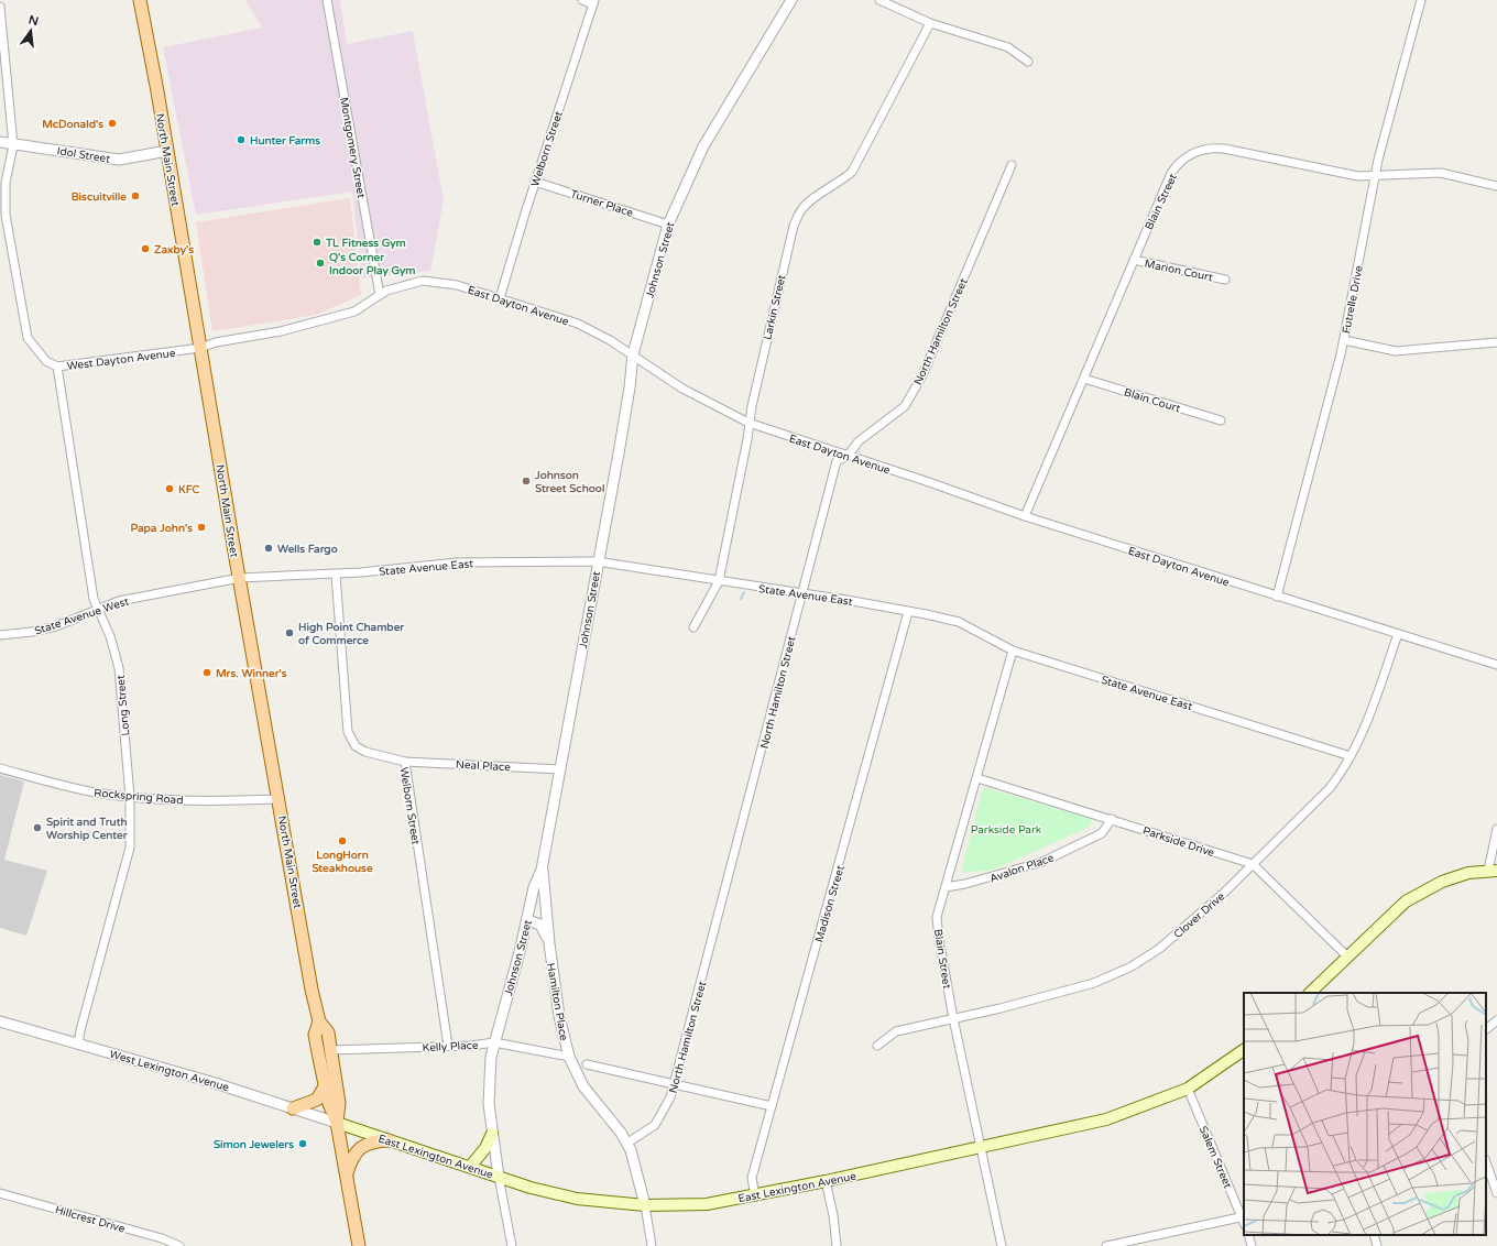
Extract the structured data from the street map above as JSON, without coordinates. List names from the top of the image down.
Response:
{
  "streets": {
    "main road": ["North Main Street", "East Lexington Avenue"],
    "street": [
      "Montgomery Street",
      "Welborn Street",
      "Idol Street",
      "Blain Street",
      "Turner Place",
      "Johnson Street",
      "Marion Court",
      "Futrelle Drive",
      "East Dayton Avenue",
      "Larkin Street",
      "North Hamilton Street",
      "West Dayton Avenue",
      "Blain Court",
      "State Avenue East",
      "State Avenue West",
      "Long Street",
      "Neal Place",
      "Rockspring Road",
      "Parkside Drive",
      "Avalon Place",
      "Madison Street",
      "Clover Drive",
      "Hamilton Place",
      "Kelly Place",
      "West Lexington Avenue",
      "Salem Street",
      "Hillcrest Drive"
    ]
  },
  "crossings": [
    ["Montgomery Street", "East Dayton Avenue"],
    ["Welborn Street", "Turner Place"],
    ["Welborn Street", "East Dayton Avenue"],
    ["Welborn Street", "State Avenue East"],
    ["Welborn Street", "Neal Place"],
    ["Welborn Street", "Kelly Place"],
    ["Idol Street", "North Main Street"],
    ["Idol Street", "West Dayton Avenue"],
    ["North Main Street", "East Dayton Avenue"],
    ["North Main Street", "West Dayton Avenue"],
    ["North Main Street", "State Avenue East"],
    ["North Main Street", "State Avenue West"],
    ["North Main Street", "Rockspring Road"],
    ["North Main Street", "Kelly Place"],
    ["North Main Street", "West Lexington Avenue"],
    ["North Main Street", "East Lexington Avenue"],
    ["Blain Street", "Marion Court"],
    ["Blain Street", "Futrelle Drive"],
    ["Blain Street", "East Dayton Avenue"],
    ["Blain Street", "Blain Court"],
    ["Blain Street", "State Avenue East"],
    ["Blain Street", "Parkside Drive"],
    ["Blain Street", "Avalon Place"],
    ["Blain Street", "Clover Drive"],
    ["Blain Street", "East Lexington Avenue"],
    ["Turner Place", "Johnson Street"],
    ["Johnson Street", "East Dayton Avenue"],
    ["Johnson Street", "State Avenue East"],
    ["Johnson Street", "Neal Place"],
    ["Johnson Street", "Hamilton Place"],
    ["Johnson Street", "Kelly Place"],
    ["Johnson Street", "East Lexington Avenue"],
    ["Futrelle Drive", "East Dayton Avenue"],
    ["East Dayton Avenue", "Larkin Street"],
    ["East Dayton Avenue", "North Hamilton Street"],
    ["East Dayton Avenue", "West Dayton Avenue"],
    ["East Dayton Avenue", "Clover Drive"],
    ["Larkin Street", "State Avenue East"],
    ["North Hamilton Street", "State Avenue East"],
    ["North Hamilton Street", "Hamilton Place"],
    ["West Dayton Avenue", "Long Street"],
    ["State Avenue East", "State Avenue West"],
    ["State Avenue East", "Madison Street"],
    ["State Avenue East", "Clover Drive"],
    ["State Avenue West", "Long Street"],
    ["Long Street", "Rockspring Road"],
    ["Long Street", "West Lexington Avenue"],
    ["Parkside Drive", "Avalon Place"],
    ["Parkside Drive", "Clover Drive"],
    ["Madison Street", "East Lexington Avenue"],
    ["Hamilton Place", "Kelly Place"],
    ["West Lexington Avenue", "East Lexington Avenue"],
    ["East Lexington Avenue", "Salem Street"]
  ],
  "parks": ["Parkside Park"],
  "places": [
    "McDonald's",
    "Hunter Farms",
    "Biscuitville",
    "TL Fitness Gym",
    "Zaxby's",
    "Q's Corner Indoor Play Gym",
    "Johnson Street School",
    "KFC",
    "Papa John's",
    "Wells Fargo",
    "High Point Chamber of Commerce",
    "Mrs. Winner's",
    "Spirit and Truth Worship Center",
    "LongHorn Steakhouse",
    "Simon Jewelers"
  ],
  "north": "top"
}
